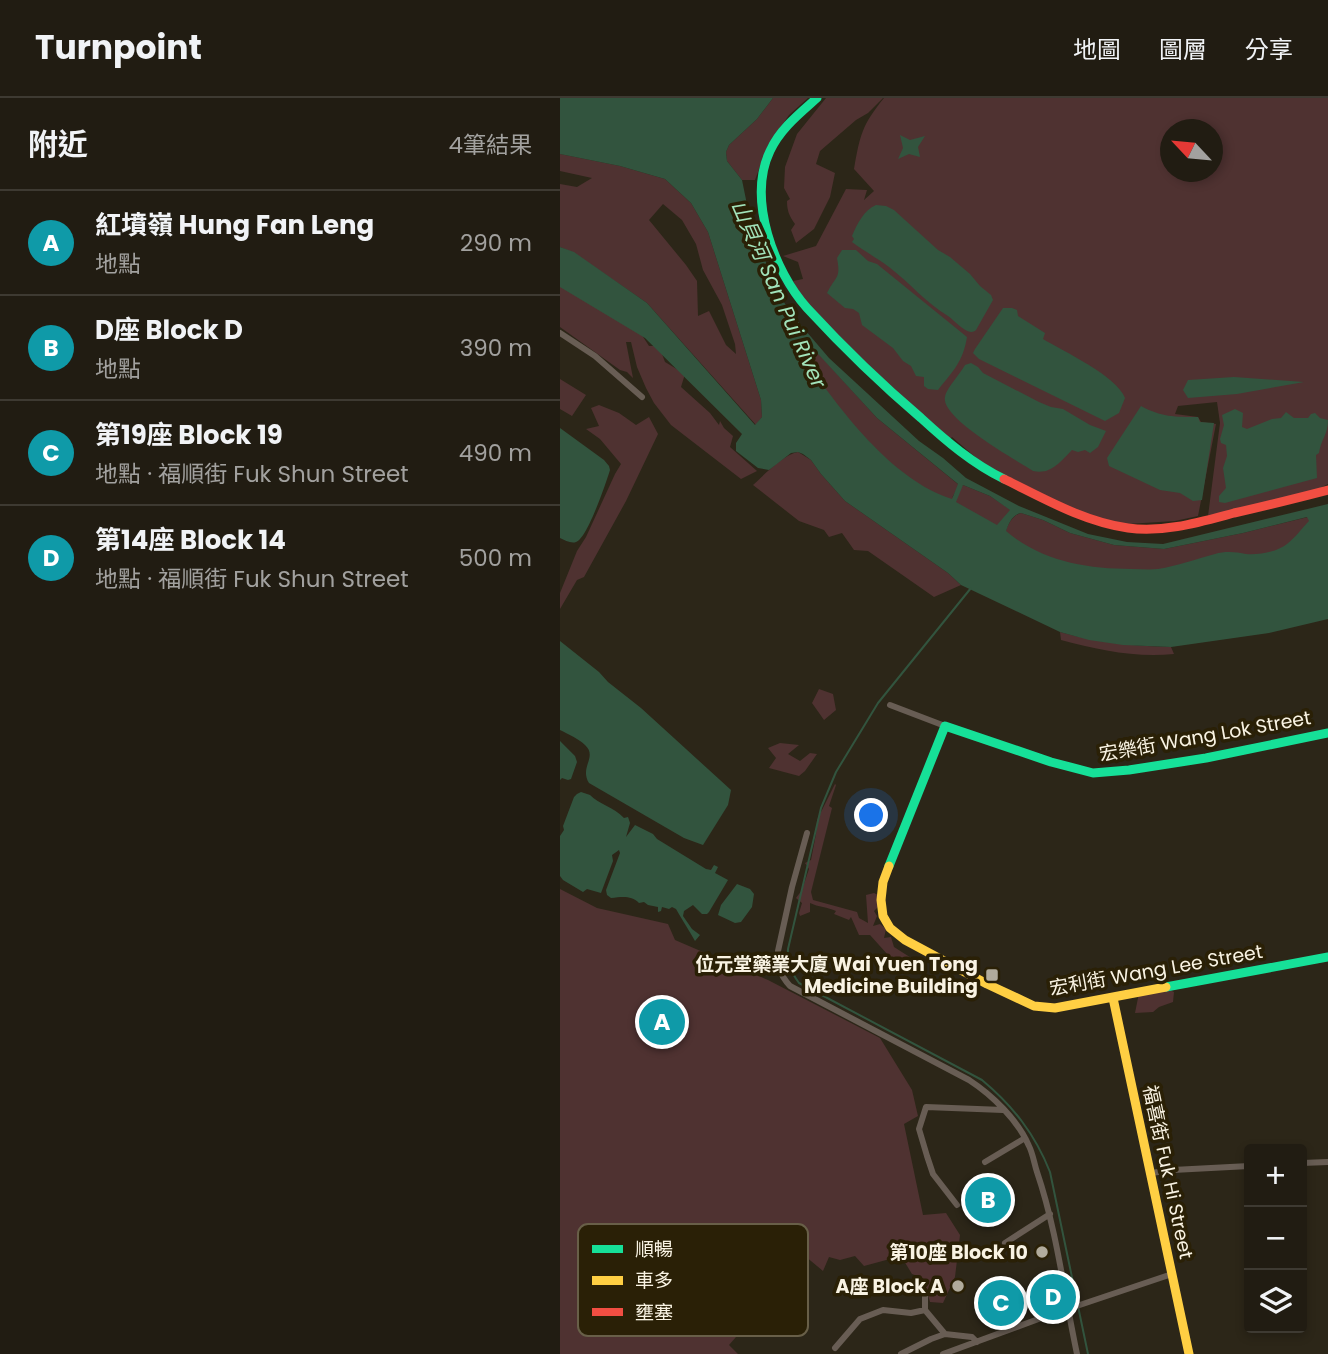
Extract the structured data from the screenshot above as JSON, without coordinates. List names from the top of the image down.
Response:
{
  "streets": {
    "street": ["宏樂街 Wang Lok Street", "宏利街 Wang Lee Street", "福喜街 Fuk Hi Street"]
  },
  "crossings": [
    ["宏樂街 Wang Lok Street", "宏利街 Wang Lee Street"],
    ["宏利街 Wang Lee Street", "福喜街 Fuk Hi Street"]
  ],
  "water": ["山貝河 San Pui River"],
  "places": {
    "transit": ["位元堂藥業大廈 Wai Yuen Tong Medicine Building"],
    "other": ["第10座 Block 10", "A座 Block A"]
  },
  "legend": ["順暢", "車多", "壅塞"],
  "north": "top left",
  "page": {
    "header": "Turnpoint",
    "nav": ["地圖", "圖層", "分享"],
    "heading": ["附近", "4筆結果"],
    "list": [
      {
        "mark": "A",
        "name": "紅墳嶺 Hung Fan Leng",
        "note": "地點",
        "value": "290 m"
      },
      {
        "mark": "B",
        "name": "D座 Block D",
        "note": "地點",
        "value": "390 m"
      },
      {
        "mark": "C",
        "name": "第19座 Block 19",
        "note": "地點 · 福順街 Fuk Shun Street",
        "value": "490 m"
      },
      {
        "mark": "D",
        "name": "第14座 Block 14",
        "note": "地點 · 福順街 Fuk Shun Street",
        "value": "500 m"
      }
    ],
    "pins": [
      "A",
      "B",
      "D",
      "C"
    ],
    "map_buttons": ["+", "−"]
  }
}
